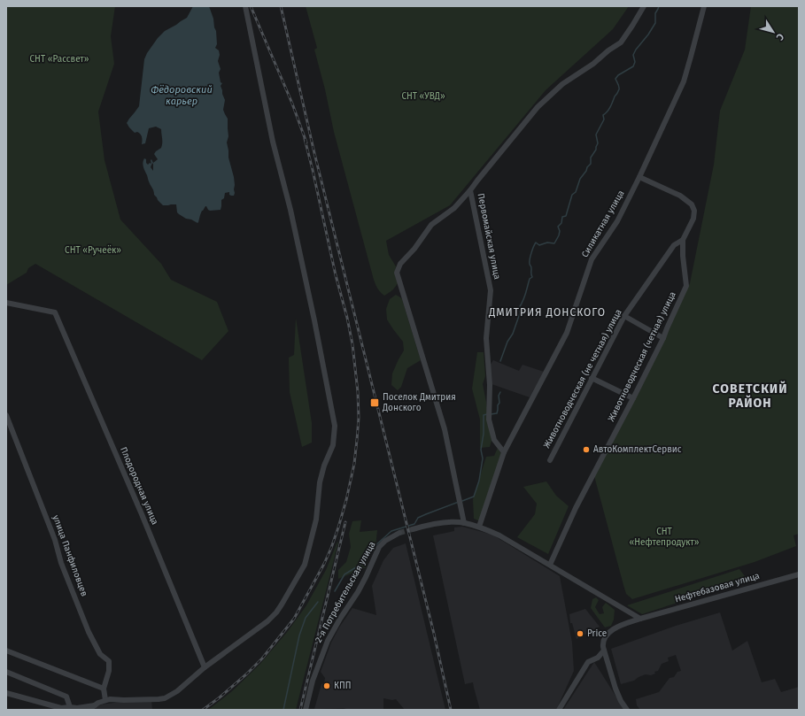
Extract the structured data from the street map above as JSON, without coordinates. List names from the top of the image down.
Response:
{
  "streets": {
    "street": [
      "Силикатная улица",
      "Первомайская улица",
      "Животноводческая (четная) улица",
      "Животноводческая (не четная) улица",
      "Плодородная улица",
      "улица Панфиловцев",
      "Нефтебазовая улица",
      "2-я Потребительская улица"
    ]
  },
  "crossings": [
    ["Силикатная улица", "Первомайская улица"],
    ["Силикатная улица", "Животноводческая (четная) улица"],
    ["Животноводческая (четная) улица", "Животноводческая (не четная) улица"]
  ],
  "districts": ["ДМИТРИЯ ДОНСКОГО", "СОВЕТСКИЙ РАЙОН"],
  "water": ["Фёдоровский карьер"],
  "parks": [
    "СНТ «Рассвет»",
    "СНТ «УВД»",
    "СНТ «Ручеёк»",
    "СНТ «Нефтепродукт»"
  ],
  "places": {
    "transit": ["Поселок Дмитрия Донского"],
    "other": ["АвтоКомплектСервис", "Price", "КПП"]
  },
  "north": "bottom right"
}
